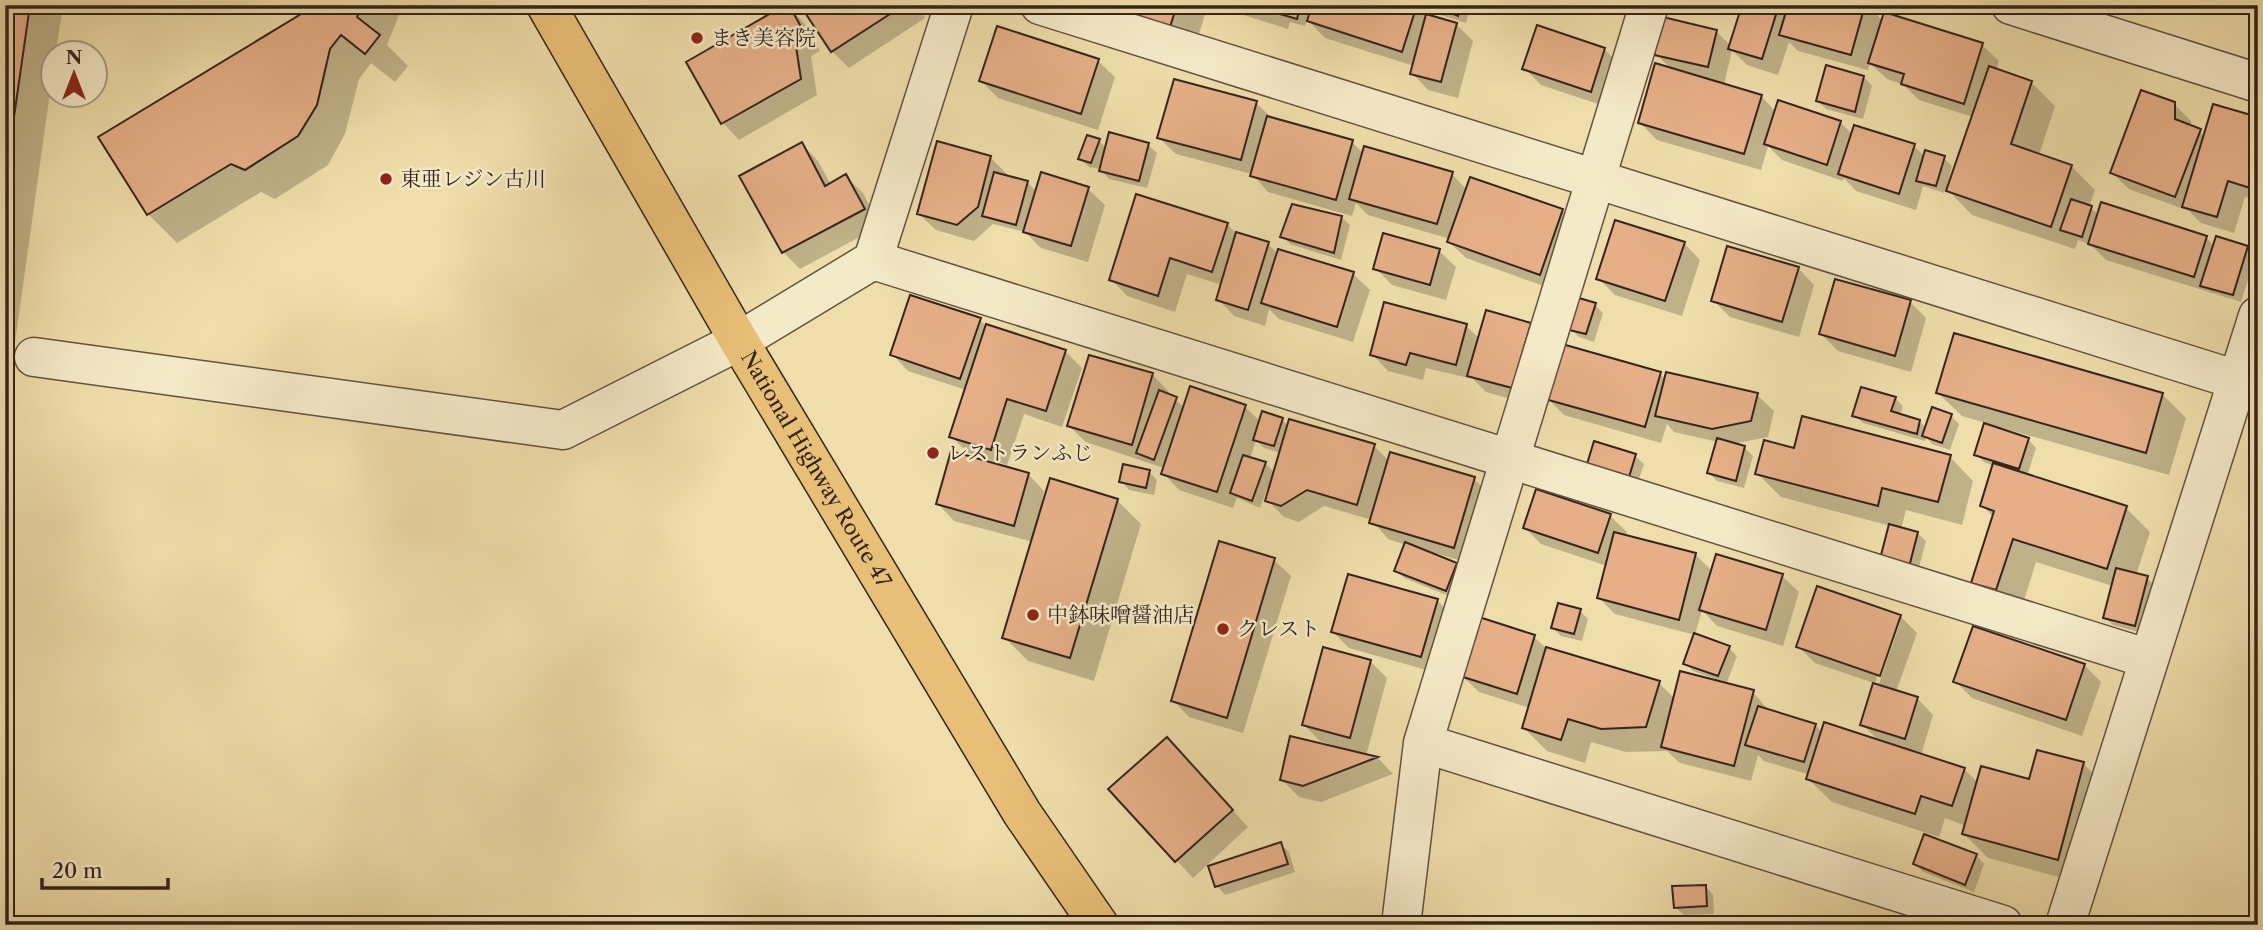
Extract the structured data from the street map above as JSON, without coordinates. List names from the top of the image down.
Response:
{
  "streets": {
    "highway": ["National Highway Route 47"]
  },
  "places": [
    "まき美容院",
    "東亜レジン古川",
    "レストランふじ",
    "中鉢味噌醤油店",
    "クレスト"
  ],
  "scale_bar": "20 m",
  "north": "top"
}
